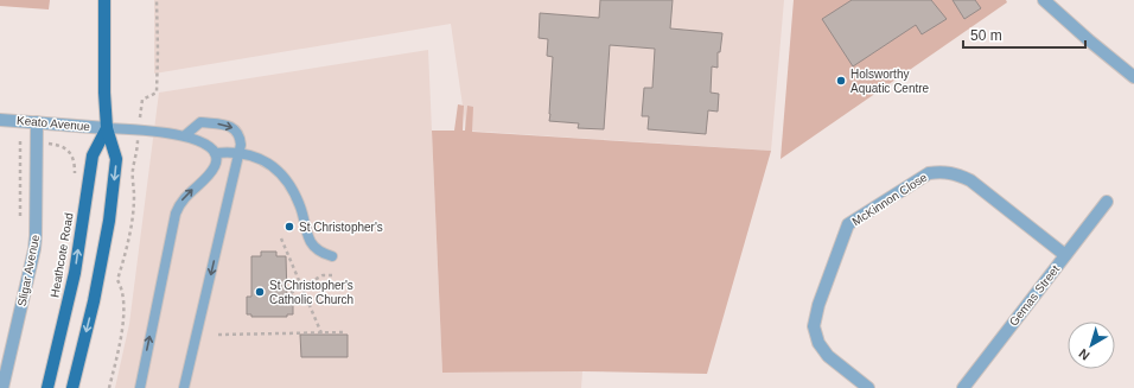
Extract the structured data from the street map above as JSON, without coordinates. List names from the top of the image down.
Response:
{
  "streets": {
    "main road": ["Heathcote Road"],
    "street": [
      "Keato Avenue",
      "McKinnon Close",
      "Sligar Avenue",
      "Gemas Street"
    ]
  },
  "crossings": [
    ["Keato Avenue", "Heathcote Road"],
    ["Keato Avenue", "Sligar Avenue"],
    ["McKinnon Close", "Gemas Street"]
  ],
  "places": ["Holsworthy Aquatic Centre", "St Christopher's", "St Christopher's Catholic Church"],
  "scale_bar": "50 m",
  "north": "bottom left"
}
